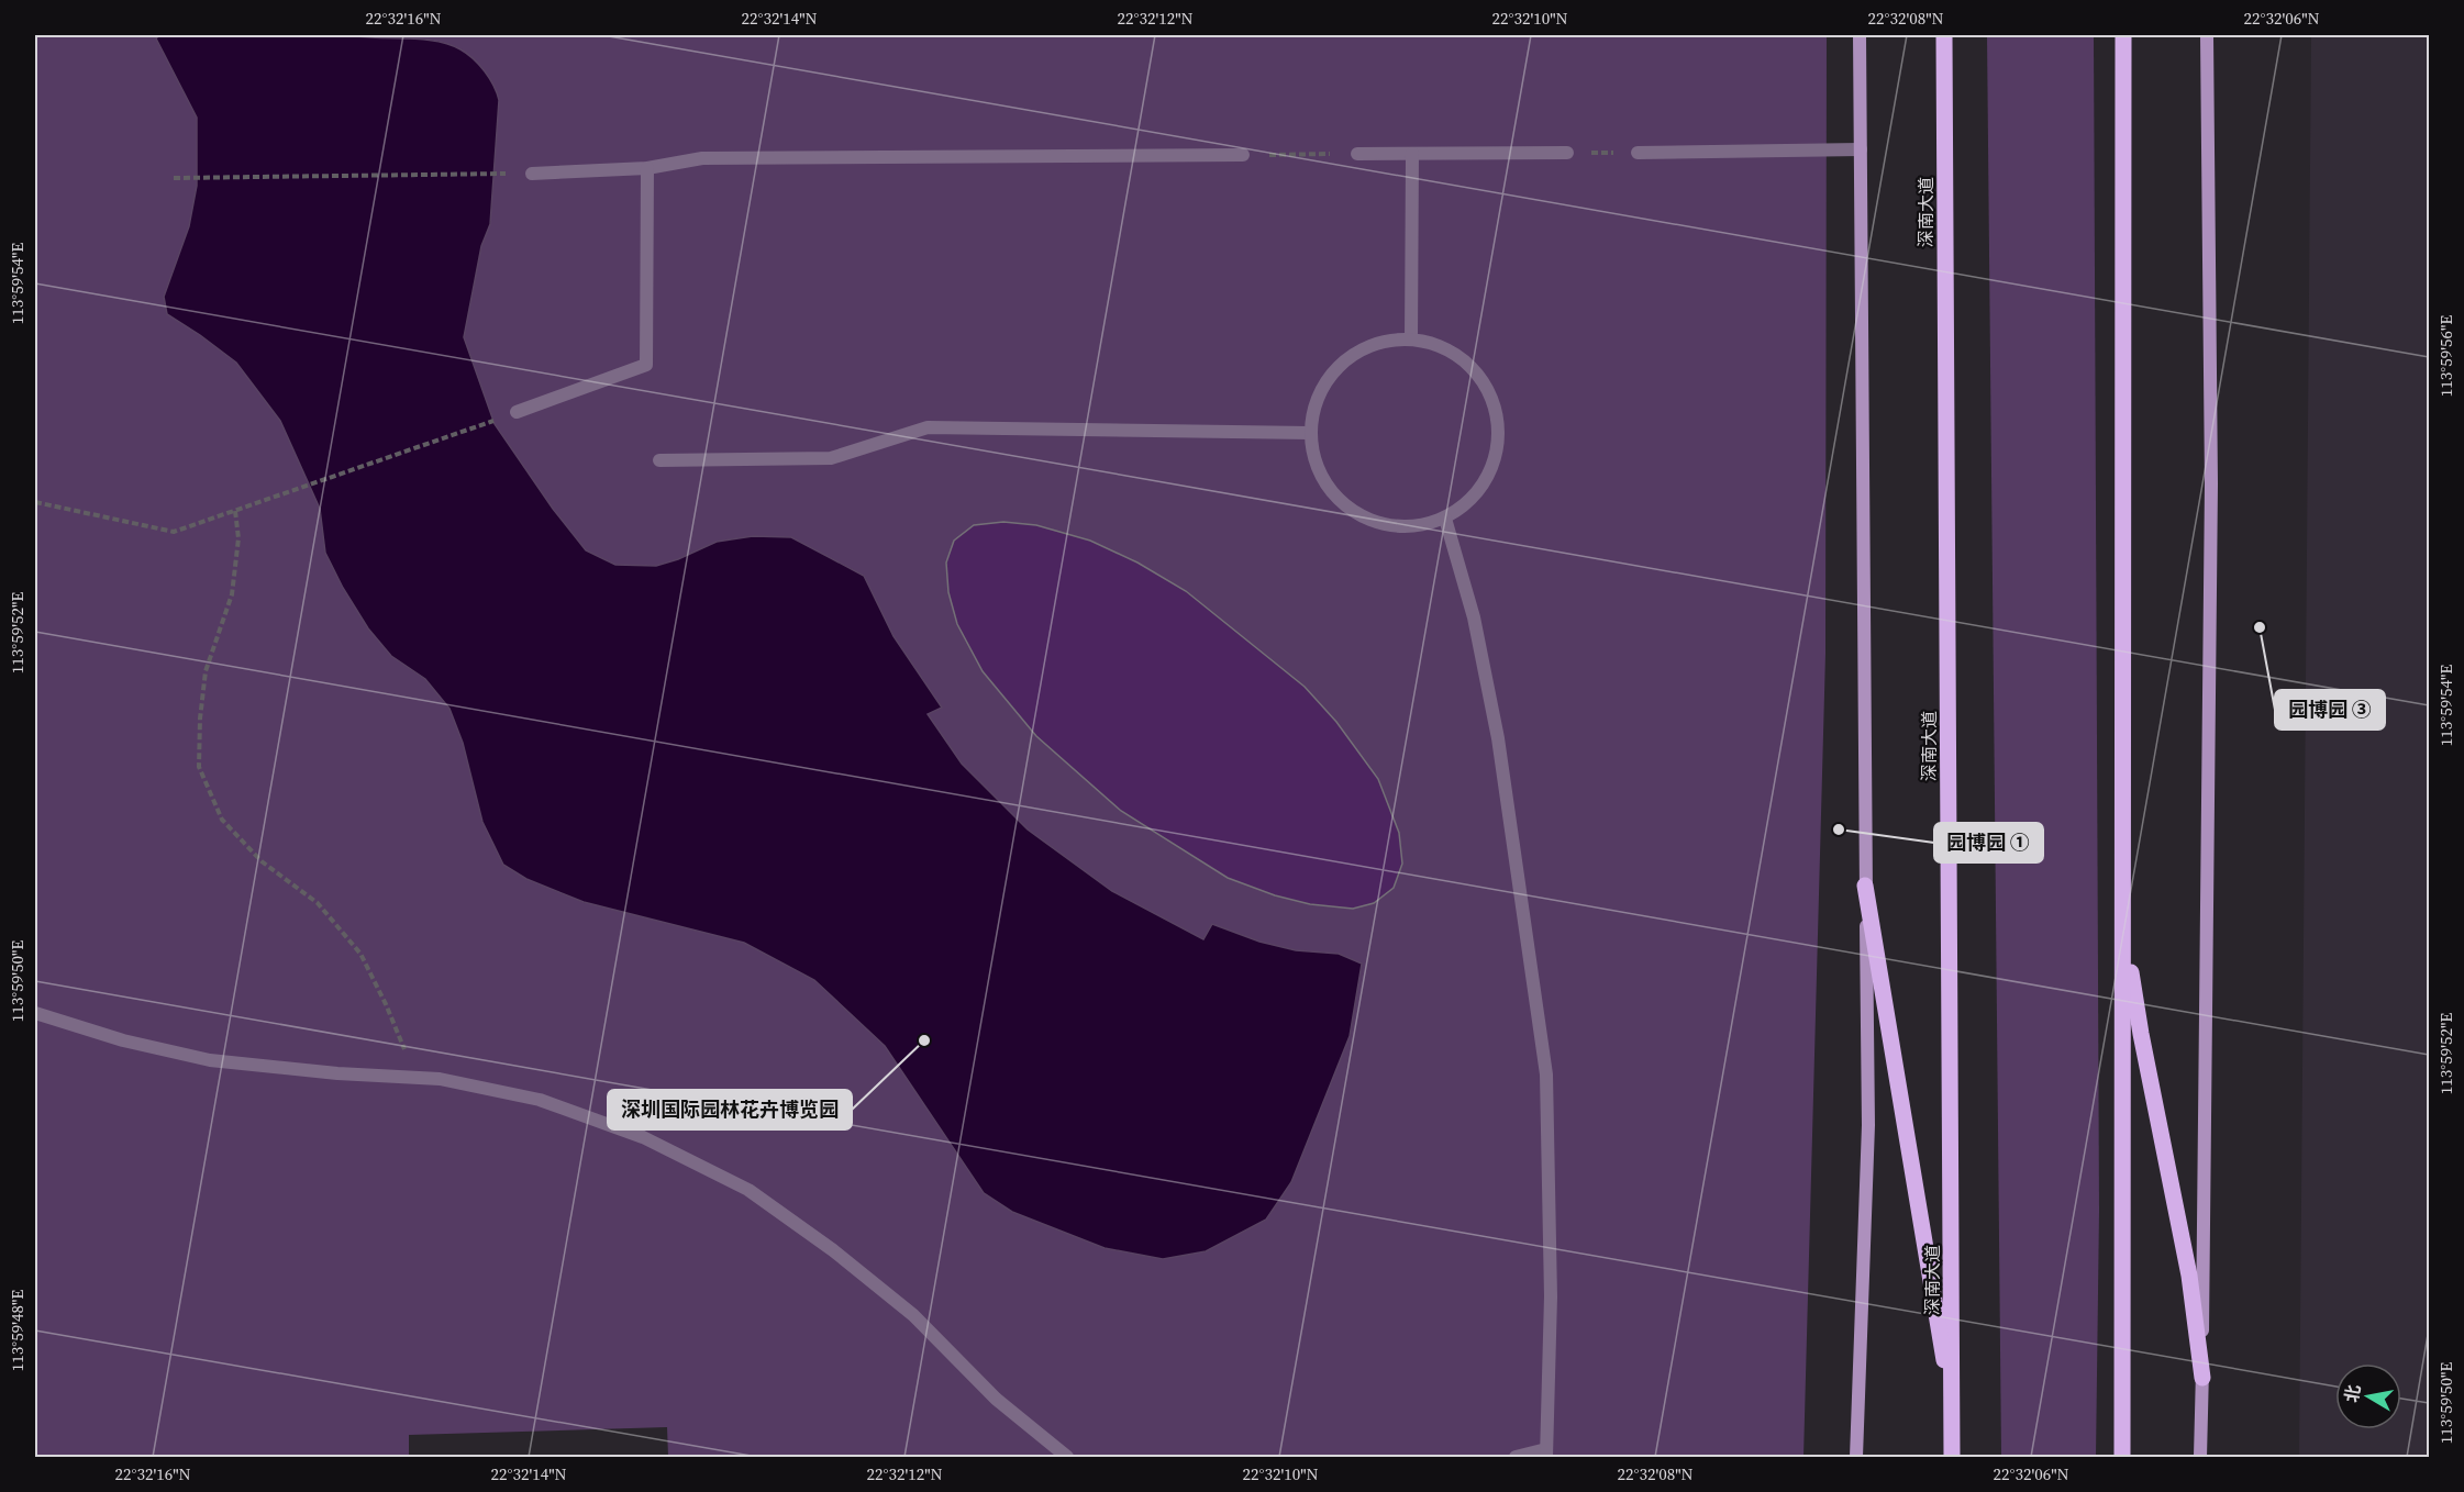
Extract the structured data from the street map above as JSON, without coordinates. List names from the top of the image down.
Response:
{
  "streets": {
    "main road": ["深南大道"]
  },
  "places": ["园博园 ③", "园博园 ①", "深圳国际园林花卉博览园"],
  "north": "left",
  "coordinates": [
    "22°32'16\"N",
    "22°32'14\"N",
    "22°32'12\"N",
    "22°32'10\"N",
    "22°32'08\"N",
    "22°32'06\"N",
    "113°59'54\"E",
    "113°59'56\"E",
    "113°59'52\"E",
    "113°59'50\"E",
    "113°59'48\"E"
  ]
}
